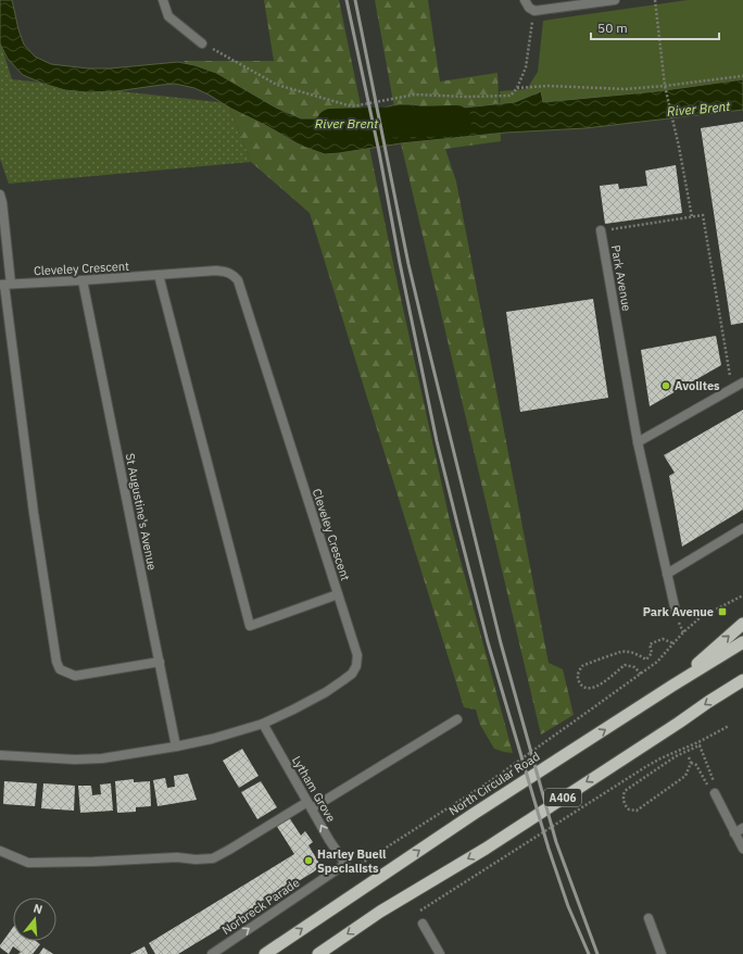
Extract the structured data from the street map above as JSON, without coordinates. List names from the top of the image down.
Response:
{
  "streets": {
    "highway": ["North Circular Road", "A406"],
    "street": [
      "Cleveley Crescent",
      "Park Avenue",
      "St Augustine's Avenue",
      "Lytham Grove",
      "Norbreck Parade"
    ]
  },
  "crossings": [
    ["Cleveley Crescent", "St Augustine's Avenue"],
    ["Cleveley Crescent", "Lytham Grove"],
    ["Lytham Grove", "Norbreck Parade"]
  ],
  "one_way": ["Lytham Grove", "Norbreck Parade"],
  "water": ["River Brent"],
  "places": {
    "other": ["Avolites", "Harley Buell Specialists"],
    "transit": ["Park Avenue"]
  },
  "scale_bar": "50 m",
  "north": "top"
}
